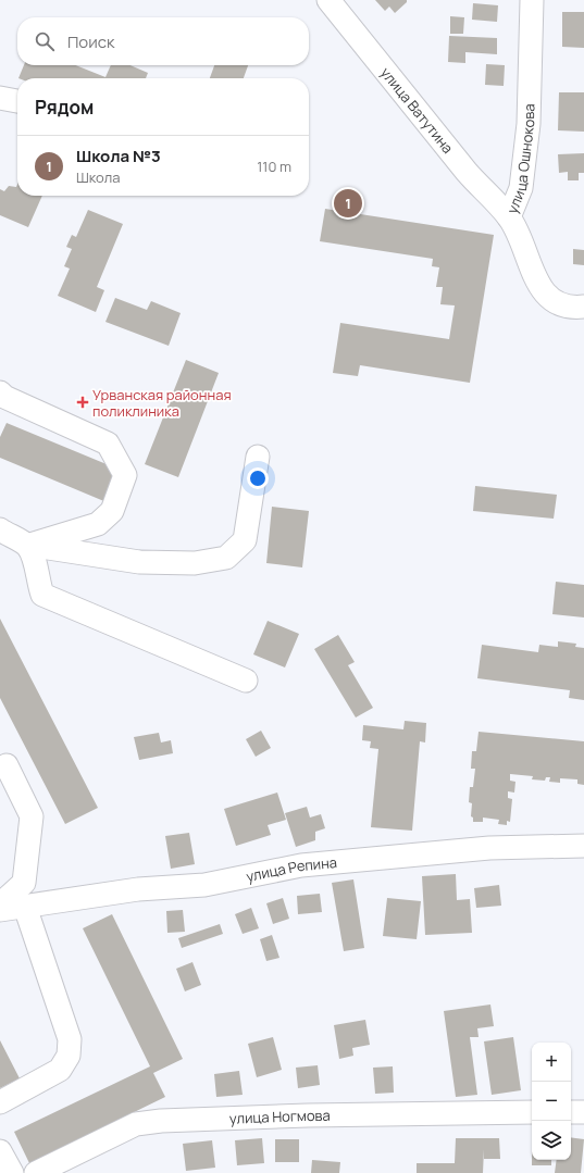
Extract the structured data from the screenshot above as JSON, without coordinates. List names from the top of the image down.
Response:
{
  "streets": {
    "street": [
      "улица Ватутина",
      "улица Ошнокова",
      "улица Репина",
      "улица Ногмова"
    ]
  },
  "crossings": [
    ["улица Ватутина", "улица Ошнокова"]
  ],
  "places": {
    "health": ["Урванская районная поликлиника"]
  },
  "page": {
    "search": "Поиск",
    "heading": "Рядом",
    "list": [
      {
        "mark": "1",
        "name": "Школа №3",
        "note": "Школа",
        "value": "110 m"
      }
    ],
    "pins": "1",
    "map_buttons": ["+", "−"]
  }
}
